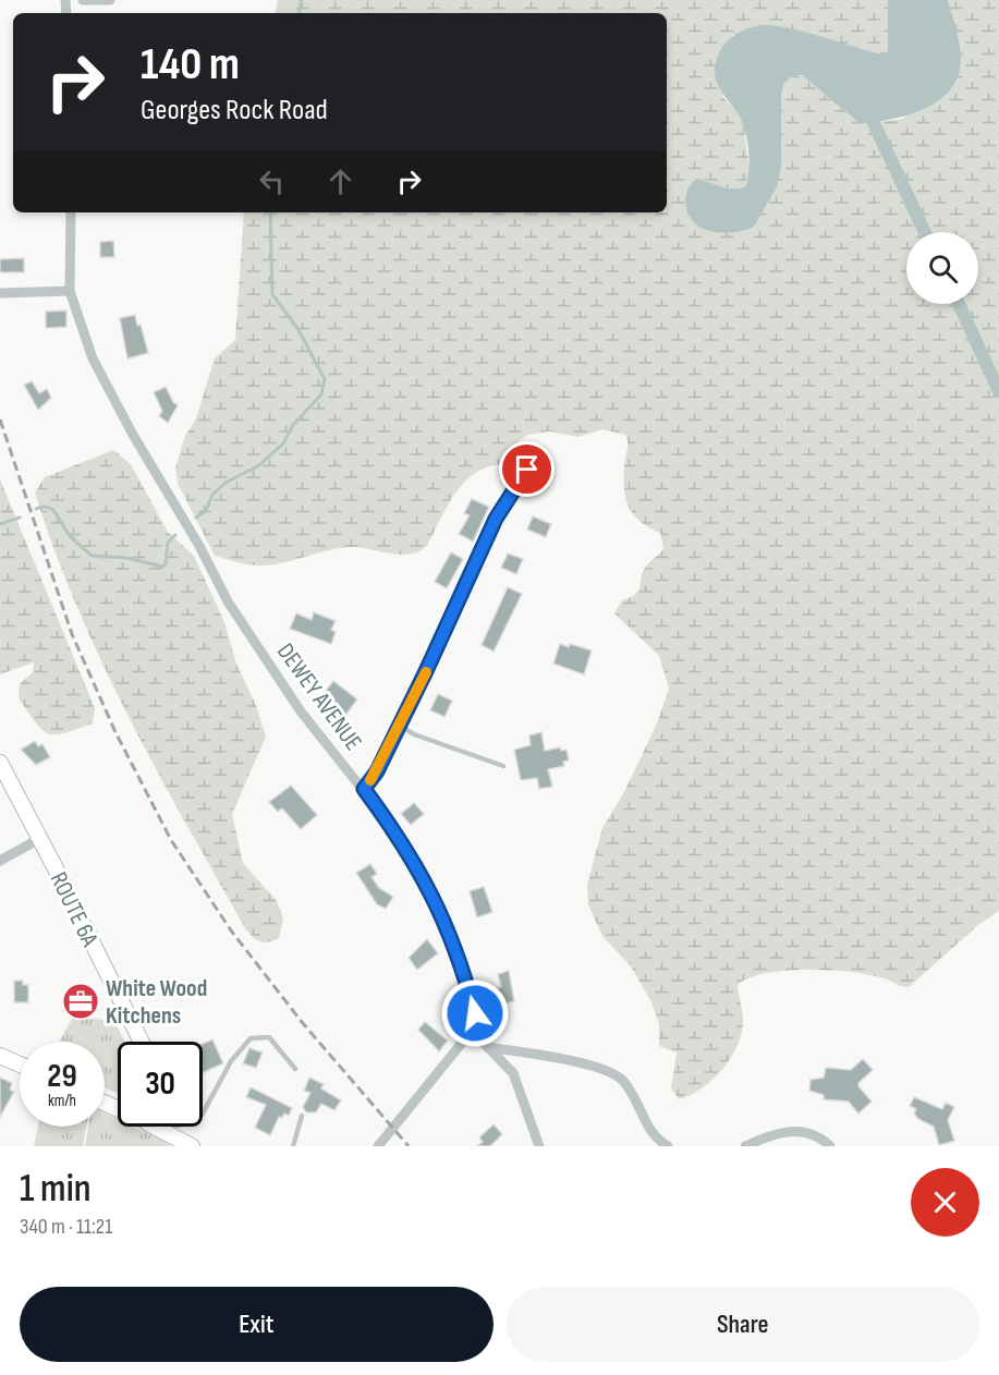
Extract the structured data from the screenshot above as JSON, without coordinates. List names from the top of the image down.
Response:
{
  "streets": {
    "main road": ["ROUTE 6A"],
    "street": ["DEWEY AVENUE"]
  },
  "places": {
    "office": ["White Wood Kitchens"]
  },
  "page": {
    "turn": ["140 m", "Georges Rock Road"],
    "speed": "29 km/h",
    "limit": "30",
    "heading": ["1 min", "340 m · 11:21"],
    "buttons": ["Exit", "Share"]
  }
}
